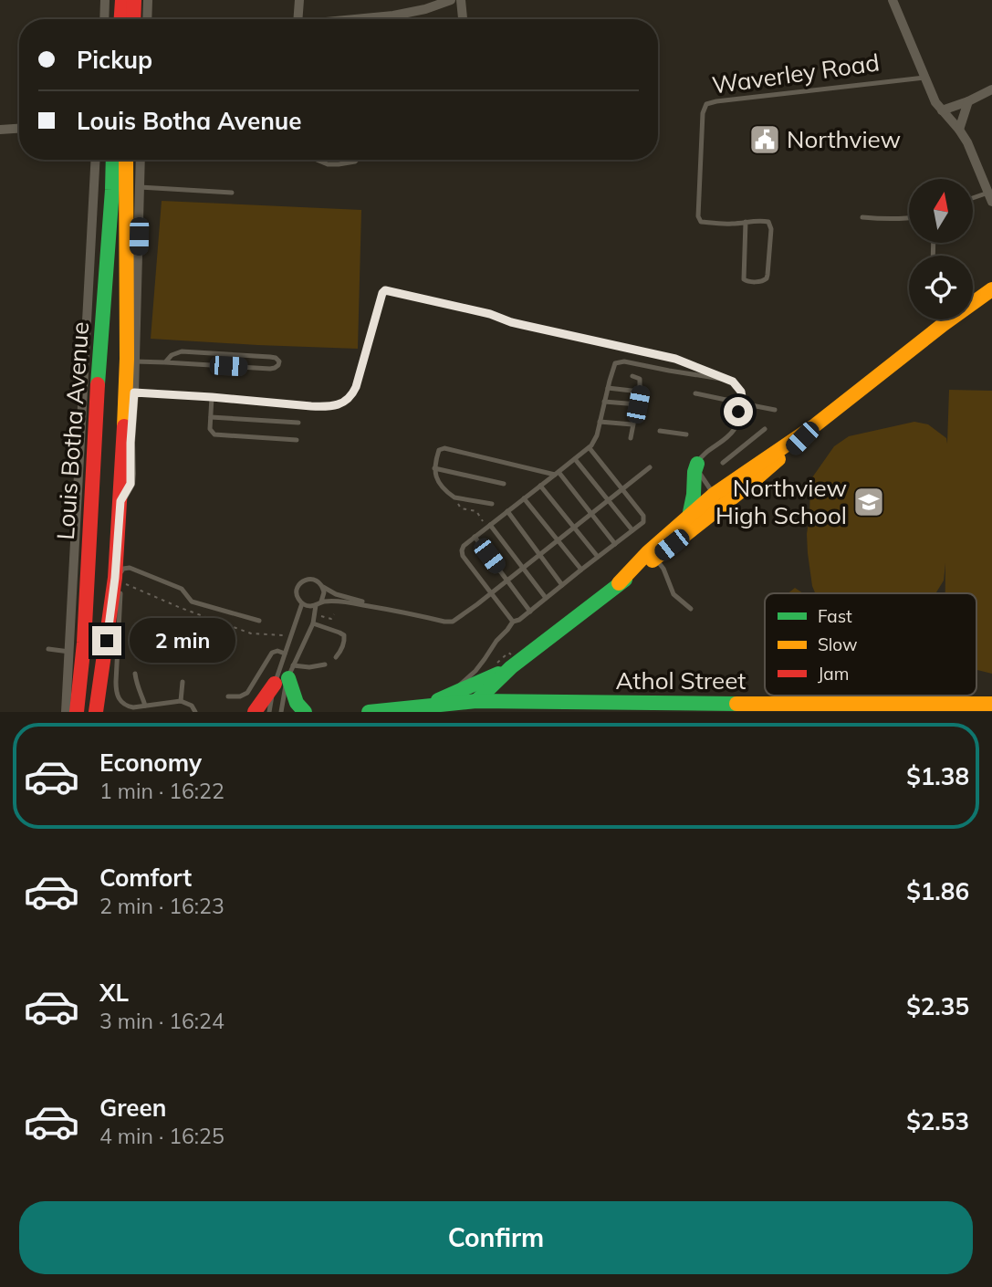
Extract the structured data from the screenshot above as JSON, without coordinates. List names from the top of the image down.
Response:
{
  "streets": {
    "main road": ["Louis Botha Avenue", "Athol Street"],
    "lane": ["Waverley Road"]
  },
  "places": {
    "public building": ["Northview"],
    "school or university": ["Northview High School"]
  },
  "legend": ["Fast", "Slow", "Jam"],
  "north": "top",
  "page": {
    "banner": ["Pickup", "Louis Botha Avenue"],
    "bubble": "2 min",
    "list": [
      {
        "name": "Economy",
        "note": "1 min · 16:22",
        "value": "$1.38"
      },
      {
        "name": "Comfort",
        "note": "2 min · 16:23",
        "value": "$1.86"
      },
      {
        "name": "XL",
        "note": "3 min · 16:24",
        "value": "$2.35"
      },
      {
        "name": "Green",
        "note": "4 min · 16:25",
        "value": "$2.53"
      }
    ],
    "buttons": "Confirm"
  }
}
